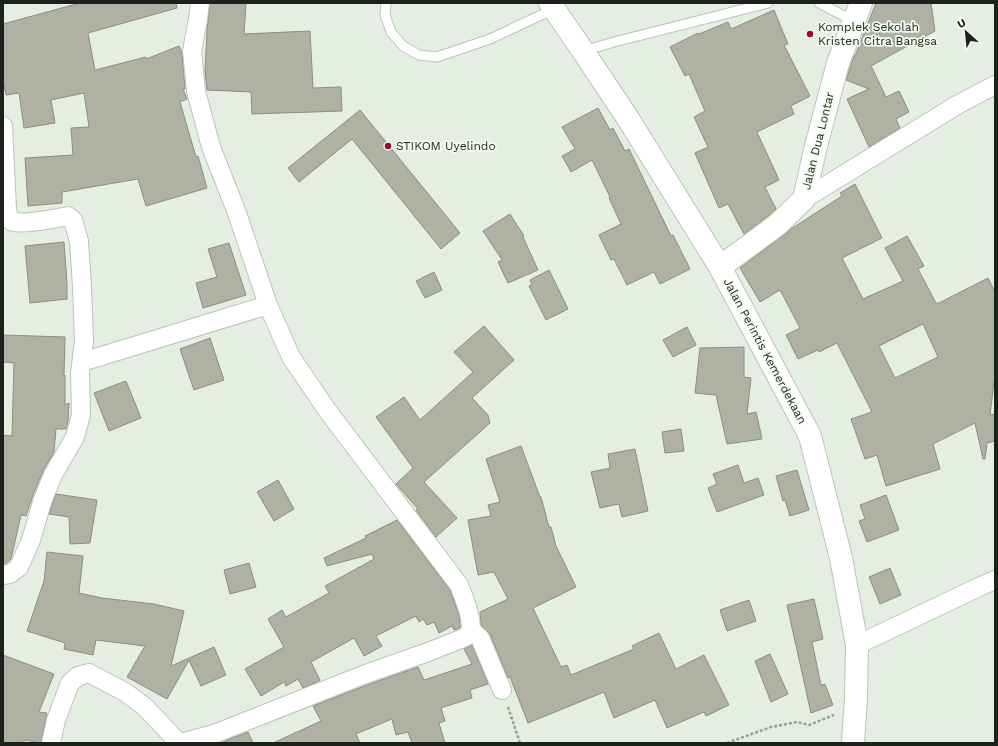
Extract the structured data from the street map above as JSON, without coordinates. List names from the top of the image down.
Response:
{
  "streets": {
    "street": ["Jalan Dua Lontar", "Jalan Perintis Kemerdekaan"]
  },
  "crossings": [
    ["Jalan Dua Lontar", "Jalan Perintis Kemerdekaan"]
  ],
  "places": ["Komplek Sekolah Kristen Citra Bangsa", "STIKOM Uyelindo"],
  "north": "top left"
}
